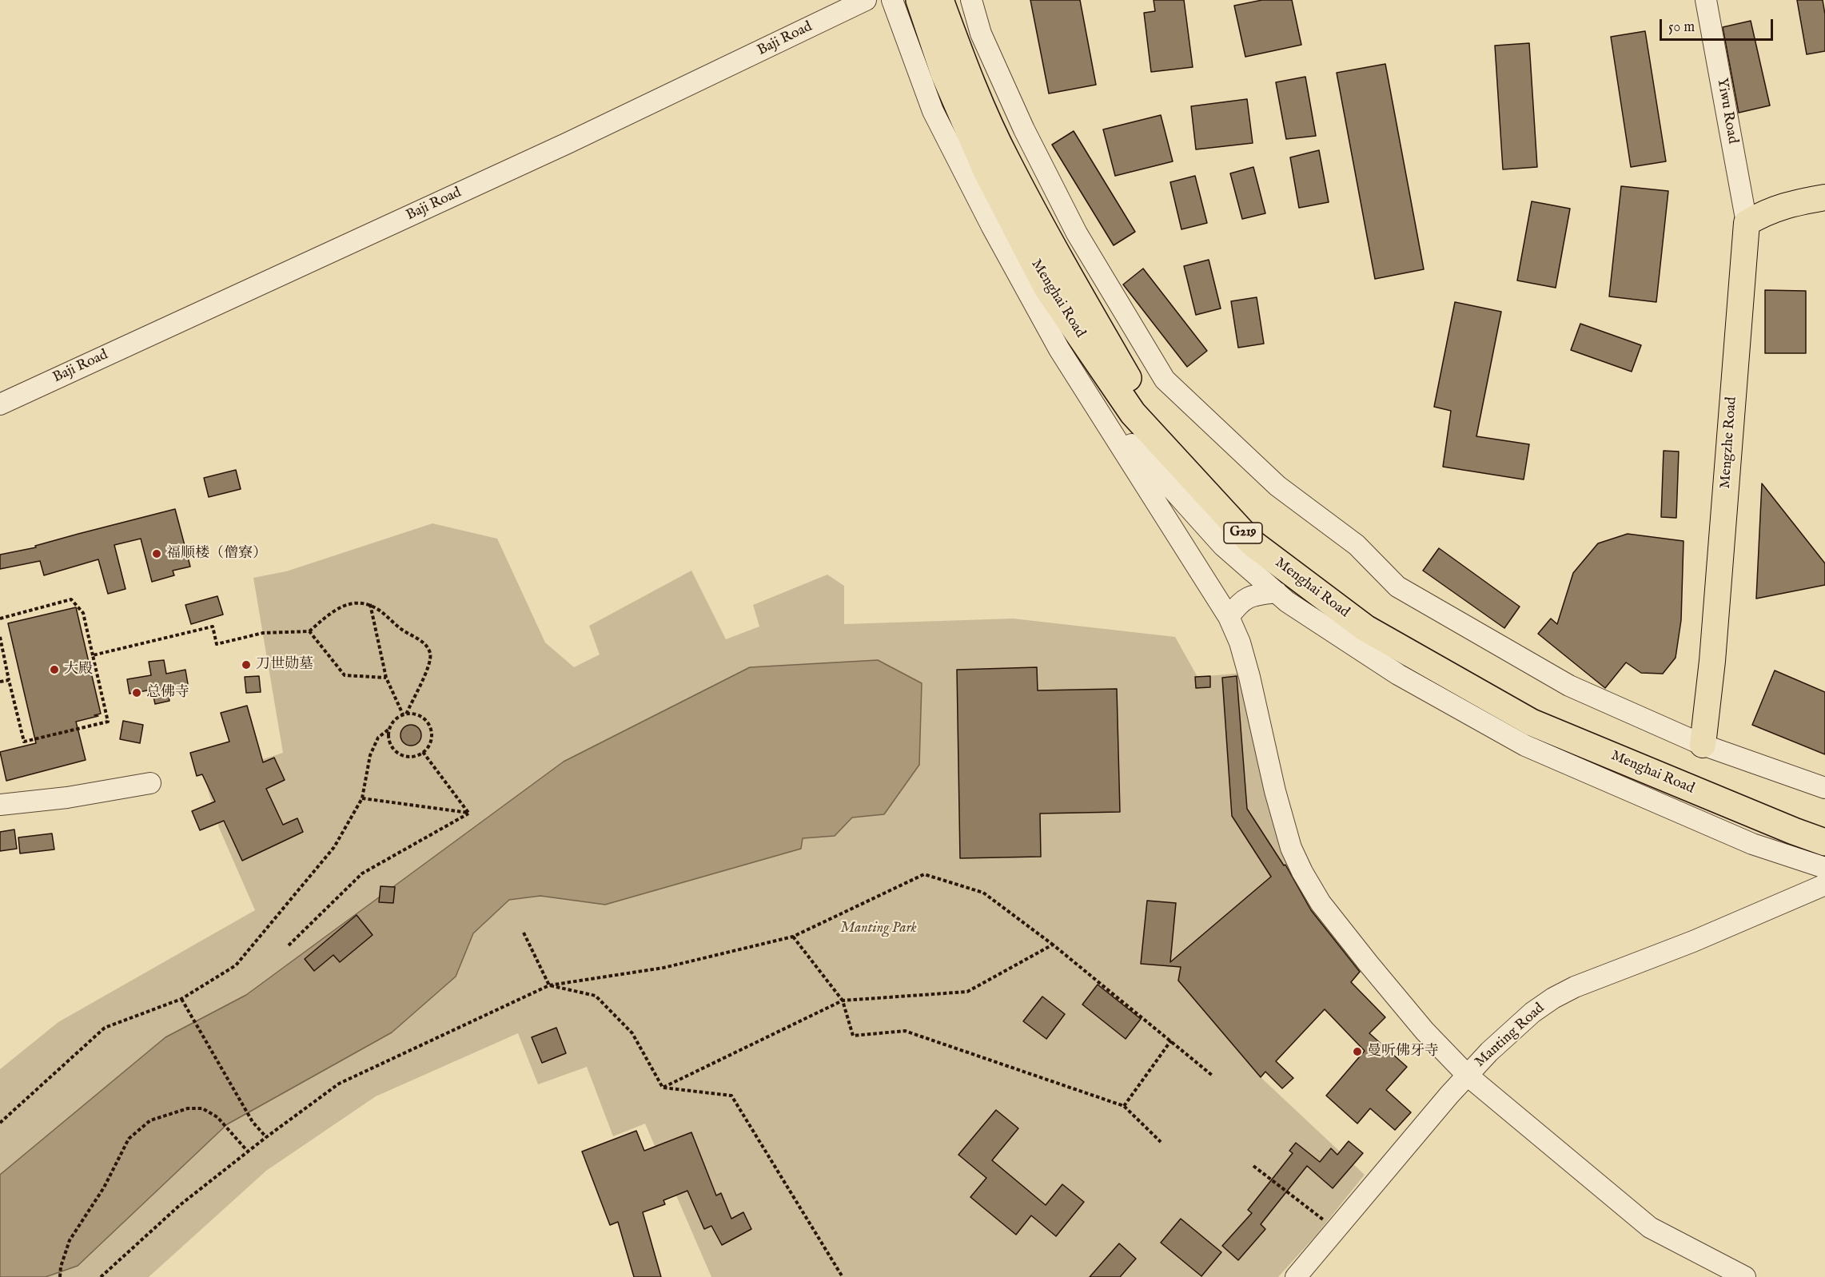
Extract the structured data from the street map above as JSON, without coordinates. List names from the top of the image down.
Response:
{
  "streets": {
    "highway": ["Menghai Road", "G219"],
    "main road": ["Mengzhe Road"],
    "street": ["Baji Road", "Yiwu Road", "Manting Road"]
  },
  "crossings": [
    ["Yiwu Road", "Mengzhe Road"]
  ],
  "parks": ["Manting Park"],
  "places": [
    "福顺楼（僧寮）",
    "刀世勋墓",
    "大殿",
    "总佛寺",
    "曼听佛牙寺"
  ],
  "scale_bar": "50 m"
}
